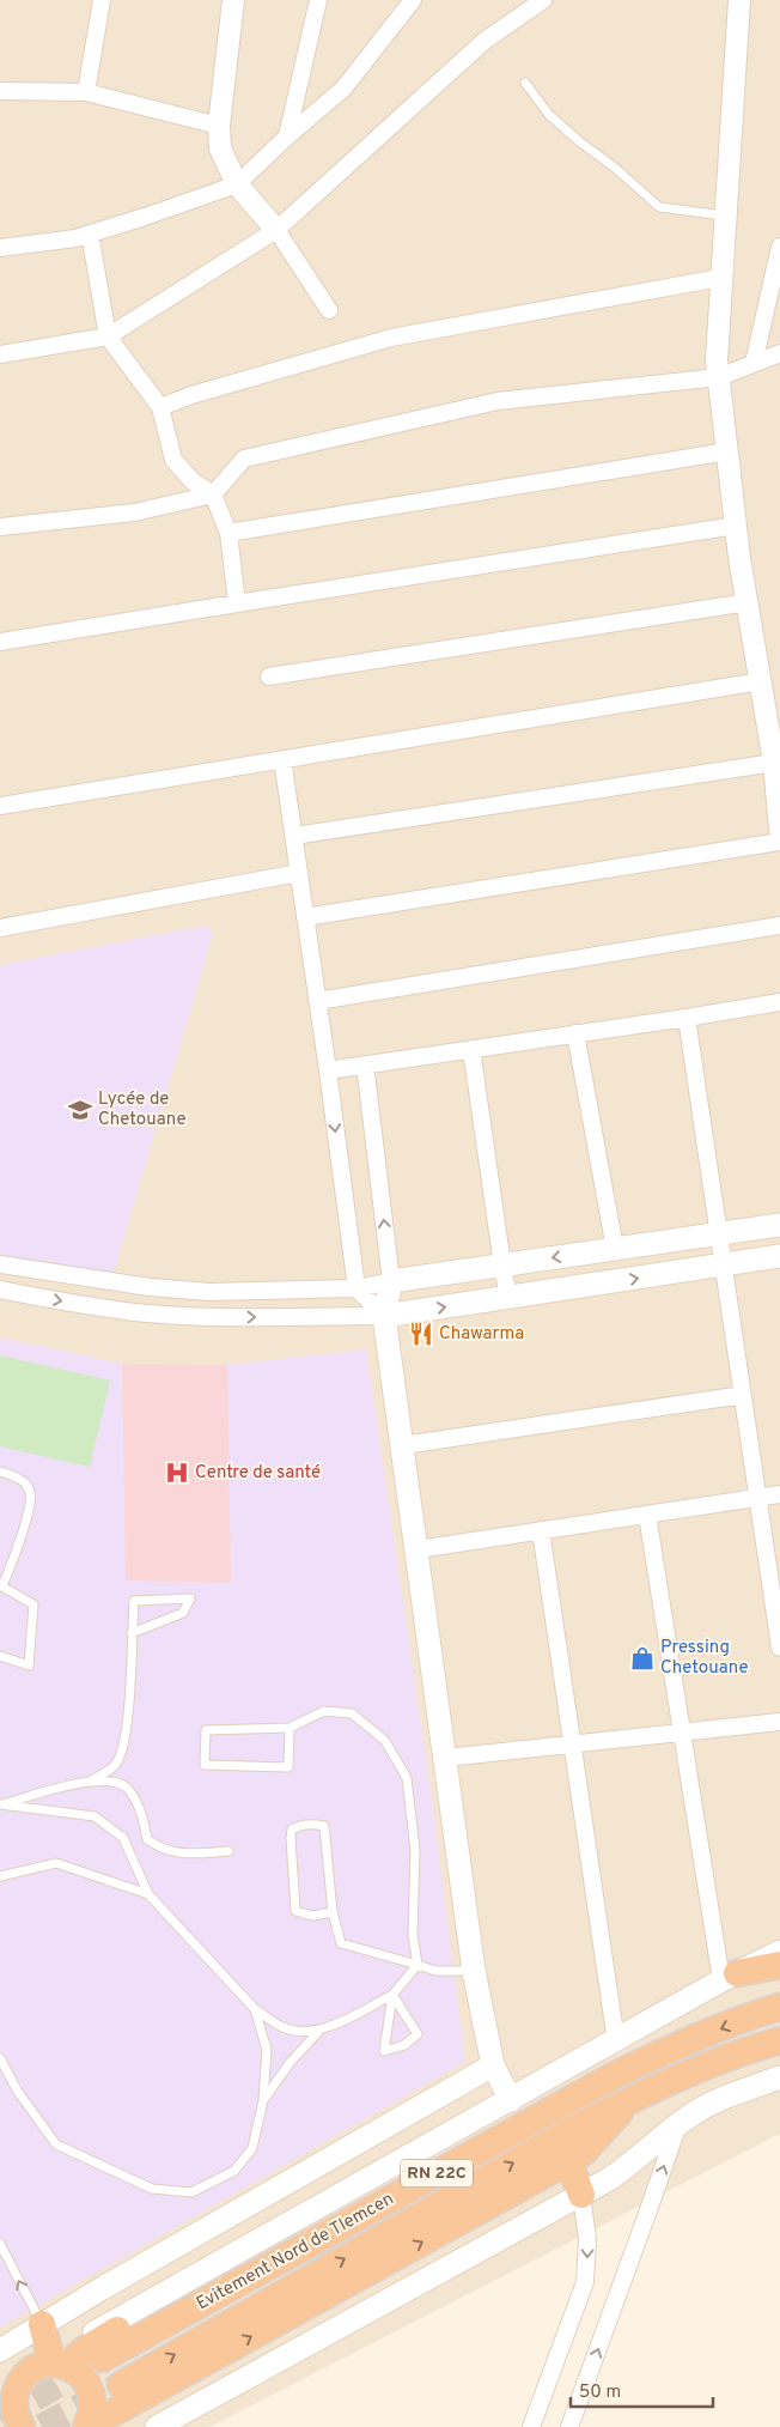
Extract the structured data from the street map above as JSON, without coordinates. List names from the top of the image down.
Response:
{
  "streets": {
    "highway": ["RN 22C", "Evitement Nord de Tlemcen"]
  },
  "places": {
    "school or university": ["Lycée de Chetouane"],
    "restaurant": ["Chawarma"],
    "hospital": ["Centre de santé"],
    "shop": ["Pressing Chetouane"]
  },
  "scale_bar": "50 m"
}
